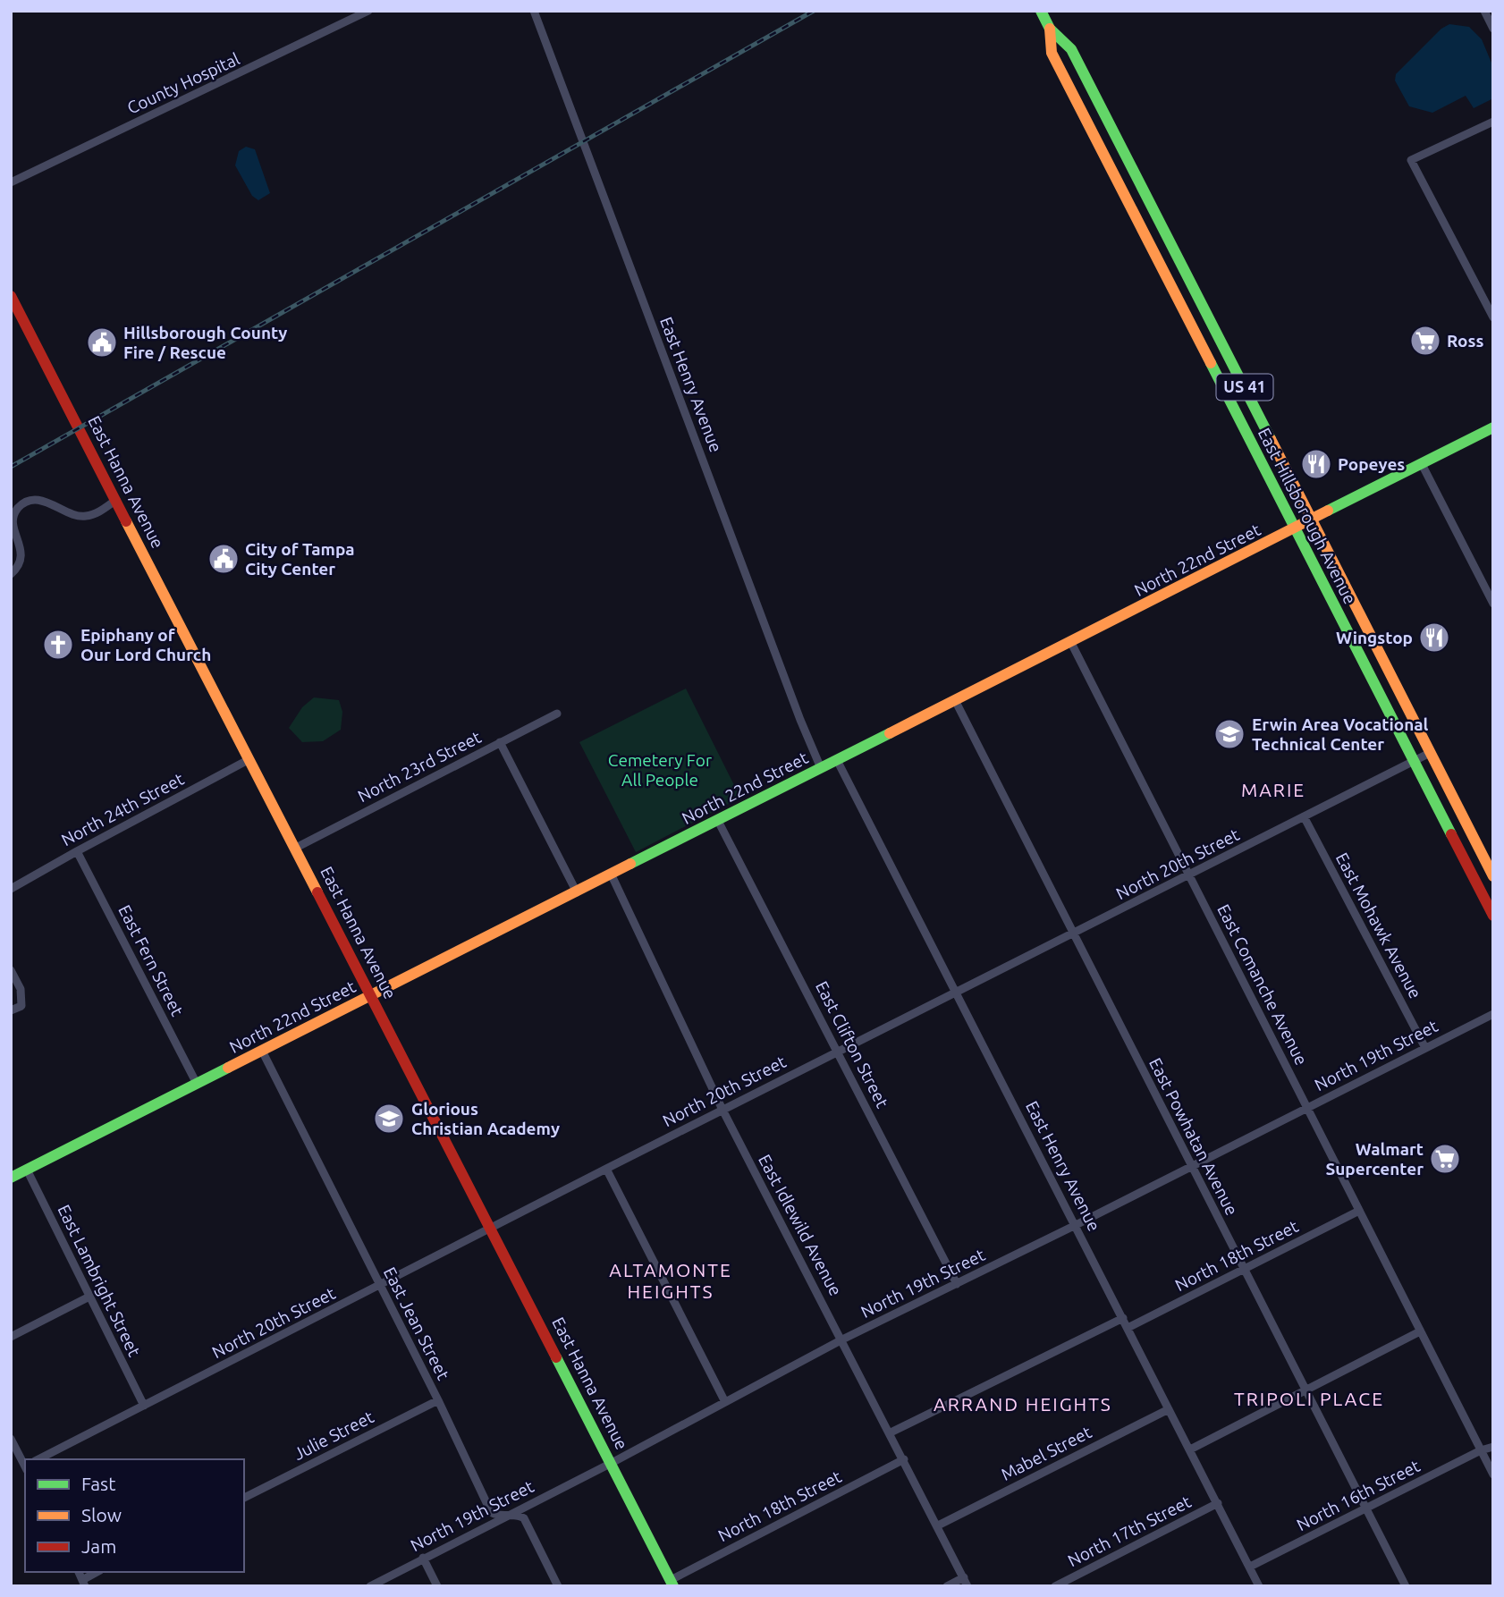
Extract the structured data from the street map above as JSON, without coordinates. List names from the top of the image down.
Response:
{
  "streets": {
    "street": [
      "County Hospital",
      "East Henry Avenue",
      "US 41",
      "East Hanna Avenue",
      "East Hillsborough Avenue",
      "North 22nd Street",
      "North 23rd Street",
      "North 24th Street",
      "North 20th Street",
      "East Mohawk Avenue",
      "East Fern Street",
      "East Comanche Avenue",
      "East Clifton Street",
      "North 19th Street",
      "East Powhatan Avenue",
      "East Idlewild Avenue",
      "North 18th Street",
      "East Lambright Street",
      "East Jean Street",
      "Julie Street",
      "Mabel Street",
      "North 16th Street",
      "North 17th Street"
    ]
  },
  "crossings": [
    ["East Henry Avenue", "North 22nd Street"],
    ["East Henry Avenue", "North 20th Street"],
    ["East Henry Avenue", "North 19th Street"],
    ["East Henry Avenue", "North 18th Street"],
    ["East Henry Avenue", "Mabel Street"],
    ["East Henry Avenue", "North 16th Street"],
    ["East Henry Avenue", "North 17th Street"],
    ["East Hanna Avenue", "North 22nd Street"],
    ["East Hanna Avenue", "North 23rd Street"],
    ["East Hanna Avenue", "North 24th Street"],
    ["East Hanna Avenue", "North 20th Street"],
    ["East Hanna Avenue", "North 19th Street"],
    ["East Hanna Avenue", "North 18th Street"],
    ["East Hillsborough Avenue", "North 22nd Street"],
    ["East Hillsborough Avenue", "North 20th Street"],
    ["North 22nd Street", "East Fern Street"],
    ["North 22nd Street", "East Comanche Avenue"],
    ["North 22nd Street", "East Clifton Street"],
    ["North 22nd Street", "East Powhatan Avenue"],
    ["North 22nd Street", "East Idlewild Avenue"],
    ["North 22nd Street", "East Lambright Street"],
    ["North 22nd Street", "East Jean Street"],
    ["North 24th Street", "East Fern Street"],
    ["North 20th Street", "East Mohawk Avenue"],
    ["North 20th Street", "East Comanche Avenue"],
    ["North 20th Street", "East Clifton Street"],
    ["North 20th Street", "East Powhatan Avenue"],
    ["North 20th Street", "East Idlewild Avenue"],
    ["North 20th Street", "East Lambright Street"],
    ["North 20th Street", "East Jean Street"],
    ["East Mohawk Avenue", "North 19th Street"],
    ["East Comanche Avenue", "North 19th Street"],
    ["East Comanche Avenue", "North 18th Street"],
    ["East Comanche Avenue", "North 16th Street"],
    ["East Clifton Street", "North 19th Street"],
    ["North 19th Street", "East Powhatan Avenue"],
    ["North 19th Street", "East Idlewild Avenue"],
    ["North 19th Street", "East Jean Street"],
    ["East Powhatan Avenue", "North 18th Street"],
    ["East Powhatan Avenue", "North 16th Street"],
    ["East Idlewild Avenue", "North 18th Street"],
    ["East Idlewild Avenue", "Mabel Street"],
    ["East Jean Street", "Julie Street"]
  ],
  "districts": [
    "MARIE",
    "ALTAMONTE HEIGHTS",
    "TRIPOLI PLACE",
    "ARRAND HEIGHTS"
  ],
  "parks": ["Cemetery For All People"],
  "places": {
    "supermarket": ["Ross", "Walmart Supercenter"],
    "public building": ["Hillsborough County Fire / Rescue", "City of Tampa City Center"],
    "restaurant": ["Popeyes", "Wingstop"],
    "church": ["Epiphany of Our Lord Church"],
    "school or university": ["Erwin Area Vocational Technical Center", "Glorious Christian Academy"]
  },
  "legend": ["Fast", "Slow", "Jam"]
}
